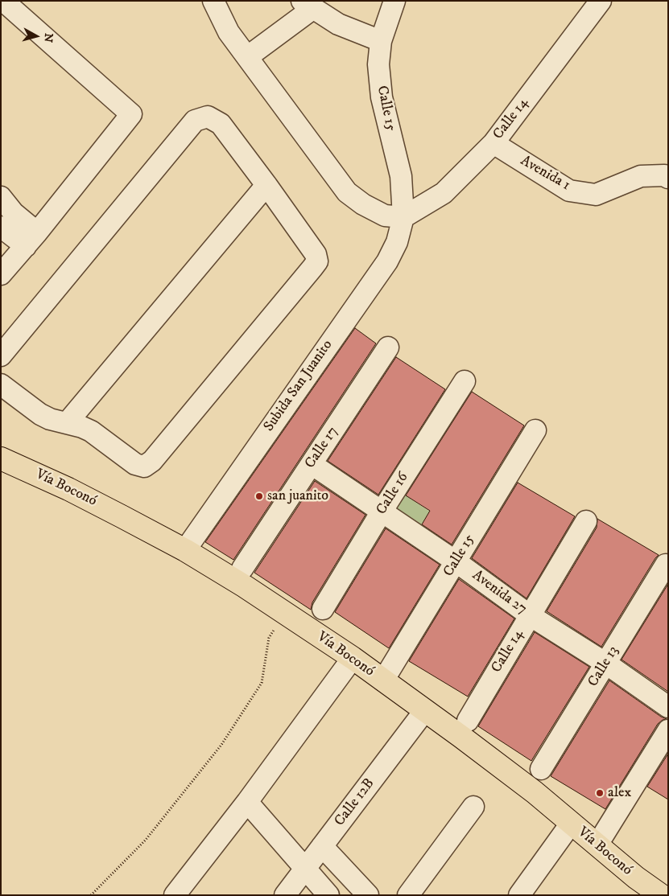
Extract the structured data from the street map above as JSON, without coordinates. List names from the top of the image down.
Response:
{
  "streets": {
    "main road": ["Vía Boconó"],
    "street": [
      "Calle 15",
      "Calle 14",
      "Avenida 1",
      "Subida San Juanito",
      "Calle 17",
      "Calle 16",
      "Avenida 27",
      "Calle 13",
      "Calle 12B"
    ]
  },
  "crossings": [
    ["Calle 15", "Calle 14"],
    ["Calle 15", "Subida San Juanito"],
    ["Calle 15", "Vía Boconó"],
    ["Calle 15", "Avenida 27"],
    ["Calle 14", "Avenida 1"],
    ["Calle 14", "Subida San Juanito"],
    ["Calle 14", "Avenida 27"],
    ["Subida San Juanito", "Vía Boconó"],
    ["Calle 17", "Avenida 27"],
    ["Vía Boconó", "Calle 12B"],
    ["Calle 16", "Avenida 27"],
    ["Avenida 27", "Calle 13"]
  ],
  "places": ["san juanito", "alex"],
  "north": "right"
}
